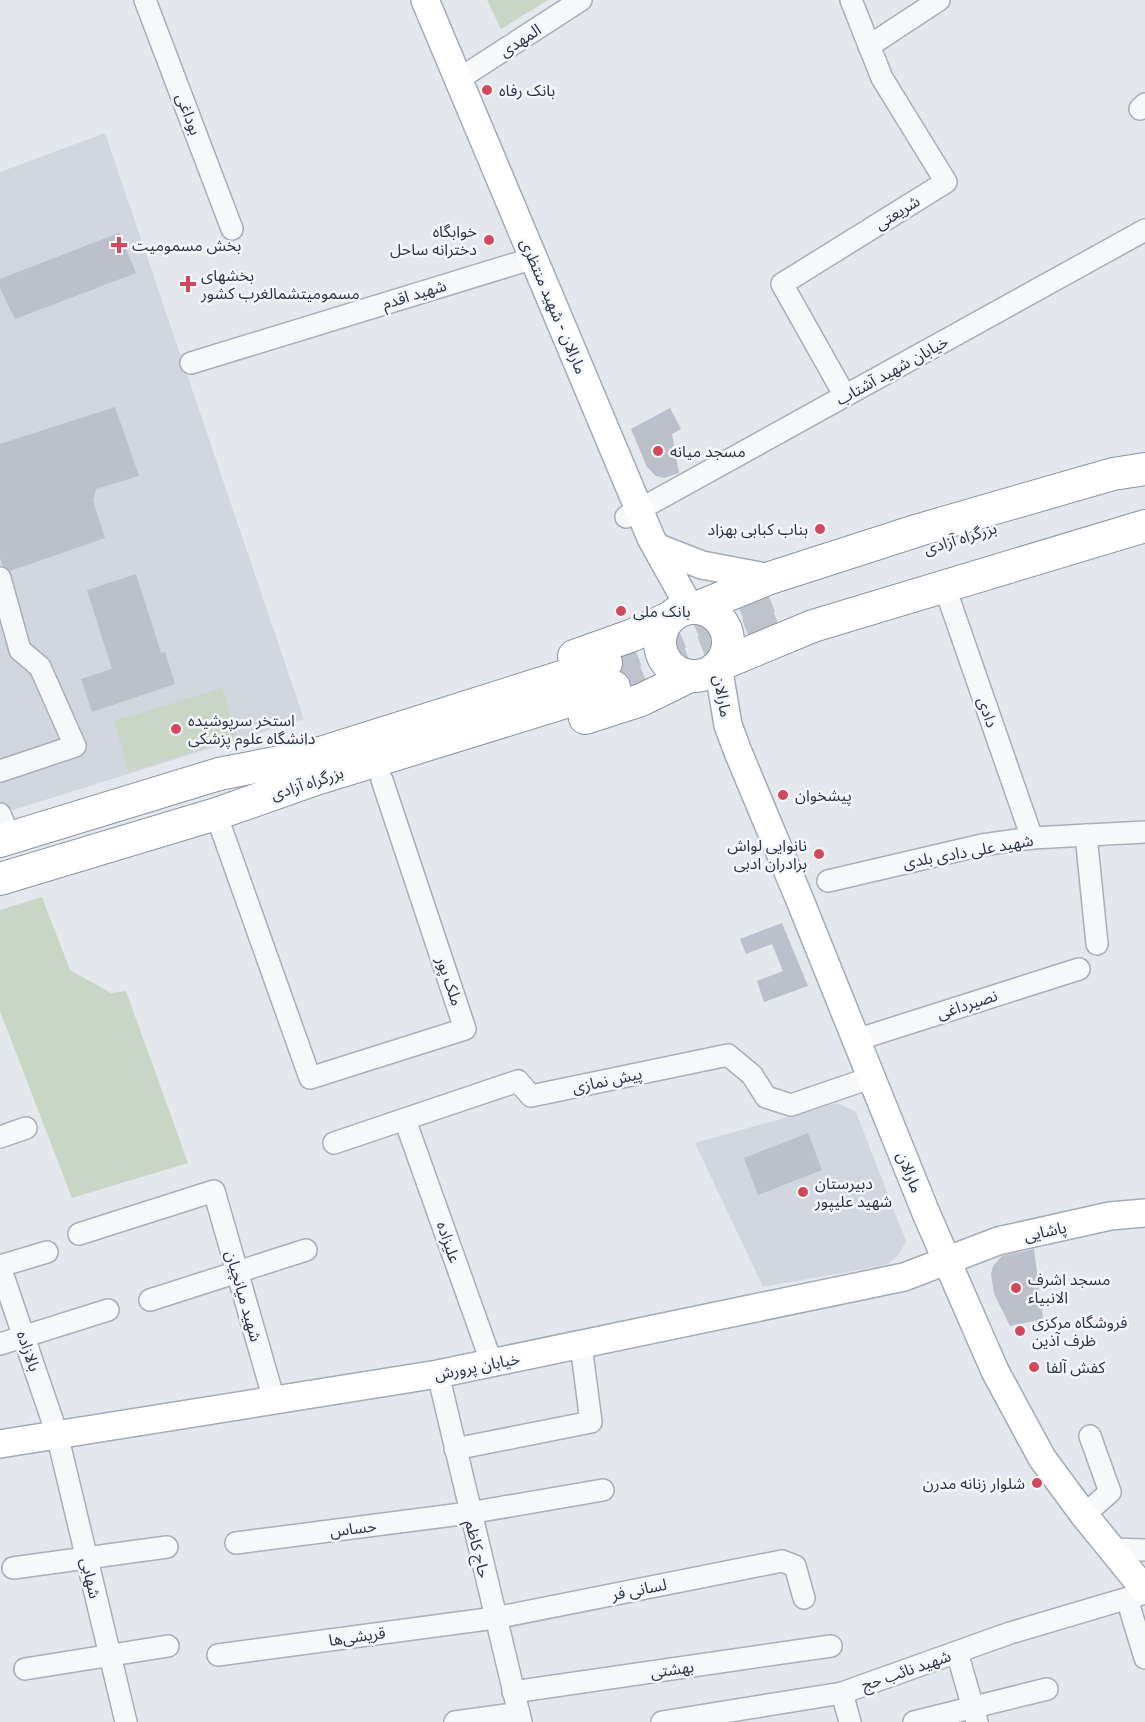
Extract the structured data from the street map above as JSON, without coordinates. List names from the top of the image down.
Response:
{
  "streets": {
    "highway": ["بزرگراه آزادی"],
    "main road": [
      "مارالان - شهید منتظری",
      "مارالان",
      "پاشایی",
      "خیابان پرورش"
    ],
    "street": [
      "المهدی",
      "بوداغی",
      "شریعتی",
      "شهید اقدم",
      "خیابان شهید آشتاب",
      "دادی",
      "شهید علی دادی بلدی",
      "ملک پور",
      "نصیرداغی",
      "پیش نمازی",
      "علیزاده",
      "شهید میانچیان",
      "بالازاده",
      "حساس",
      "حاج کاظم",
      "شهابی",
      "لسانی فر",
      "قریشی‌ها",
      "بهشتی",
      "شهید نائب حج"
    ]
  },
  "crossings": [
    ["المهدی", "مارالان - شهید منتظری"],
    ["شریعتی", "خیابان شهید آشتاب"],
    ["شهید اقدم", "مارالان - شهید منتظری"],
    ["مارالان - شهید منتظری", "خیابان شهید آشتاب"],
    ["مارالان - شهید منتظری", "بزرگراه آزادی"],
    ["مارالان - شهید منتظری", "مارالان"],
    ["بزرگراه آزادی", "مارالان"],
    ["بزرگراه آزادی", "ملک پور"],
    ["مارالان", "نصیرداغی"],
    ["مارالان", "پیش نمازی"],
    ["مارالان", "پاشایی"],
    ["مارالان", "خیابان پرورش"],
    ["مارالان", "شهید نائب حج"],
    ["دادی", "شهید علی دادی بلدی"],
    ["پیش نمازی", "علیزاده"],
    ["پاشایی", "خیابان پرورش"],
    ["علیزاده", "خیابان پرورش"],
    ["شهید میانچیان", "خیابان پرورش"],
    ["بالازاده", "خیابان پرورش"],
    ["بالازاده", "شهابی"],
    ["خیابان پرورش", "حاج کاظم"],
    ["خیابان پرورش", "شهابی"],
    ["حساس", "حاج کاظم"],
    ["حاج کاظم", "لسانی فر"],
    ["حاج کاظم", "قریشی‌ها"],
    ["حاج کاظم", "بهشتی"],
    ["لسانی فر", "قریشی‌ها"]
  ],
  "places": {
    "other": [
      "بانک رفاه",
      "خوابگاه دخترانه ساحل",
      "مسجد میانه",
      "بناب کبابی بهزاد",
      "بانک ملی",
      "استخر سرپوشیده دانشگاه علوم پزشکی",
      "پیشخوان",
      "نانوایی لواش برادران ادبی",
      "دبیرستان شهید علیپور",
      "مسجد اشرف الانبیاء",
      "فروشگاه مرکزی ظرف آذین",
      "کفش آلفا",
      "شلوار زنانه مدرن"
    ],
    "health": ["بخش مسمومیت", "بخشهای مسمومیتشمالغرب کشور"]
  }
}
